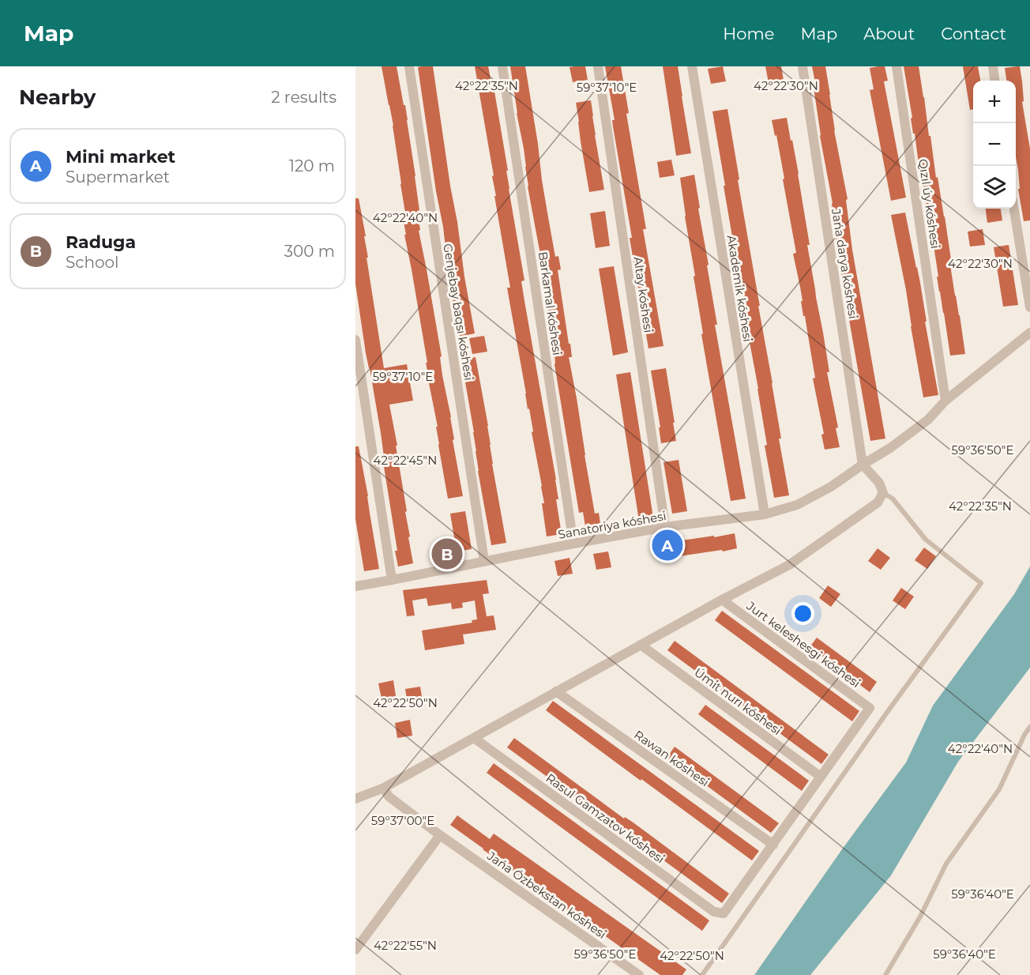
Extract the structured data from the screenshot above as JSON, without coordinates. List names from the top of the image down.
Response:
{
  "streets": {
    "street": [
      "Qızıl úy kóshesi",
      "Jańa darya kóshesi",
      "Akademik kóshesi",
      "Altay kóshesi",
      "Barkamal kóshesi",
      "Genjebay baqsı kóshesi",
      "Sanatoriya kóshesi",
      "Jurt keleshesgi kóshesi",
      "Úmit nurı kóshesi",
      "Rawan kóshesi",
      "Rasul Gamzatov kóshesi",
      "Jańa Ózbekstan kóshesi"
    ]
  },
  "crossings": [
    ["Qızıl úy kóshesi", "Sanatoriya kóshesi"],
    ["Jańa darya kóshesi", "Sanatoriya kóshesi"],
    ["Akademik kóshesi", "Sanatoriya kóshesi"],
    ["Altay kóshesi", "Sanatoriya kóshesi"],
    ["Barkamal kóshesi", "Sanatoriya kóshesi"],
    ["Genjebay baqsı kóshesi", "Sanatoriya kóshesi"],
    ["Jurt keleshesgi kóshesi", "Úmit nurı kóshesi"],
    ["Rawan kóshesi", "Rasul Gamzatov kóshesi"]
  ],
  "page": {
    "header": "Map",
    "nav": [
      "Home",
      "Map",
      "About",
      "Contact"
    ],
    "heading": ["Nearby", "2 results"],
    "map_buttons": ["+", "−"],
    "list": [
      {
        "mark": "A",
        "name": "Mini market",
        "note": "Supermarket",
        "value": "120 m"
      },
      {
        "mark": "B",
        "name": "Raduga",
        "note": "School",
        "value": "300 m"
      }
    ],
    "pins": ["A", "B"]
  },
  "coordinates": [
    "42°22'35\"N",
    "42°22'30\"N",
    "59°37'10\"E",
    "42°22'40\"N",
    "59°36'50\"E",
    "42°22'45\"N",
    "42°22'50\"N",
    "59°37'00\"E",
    "59°36'40\"E",
    "42°22'55\"N"
  ]
}
